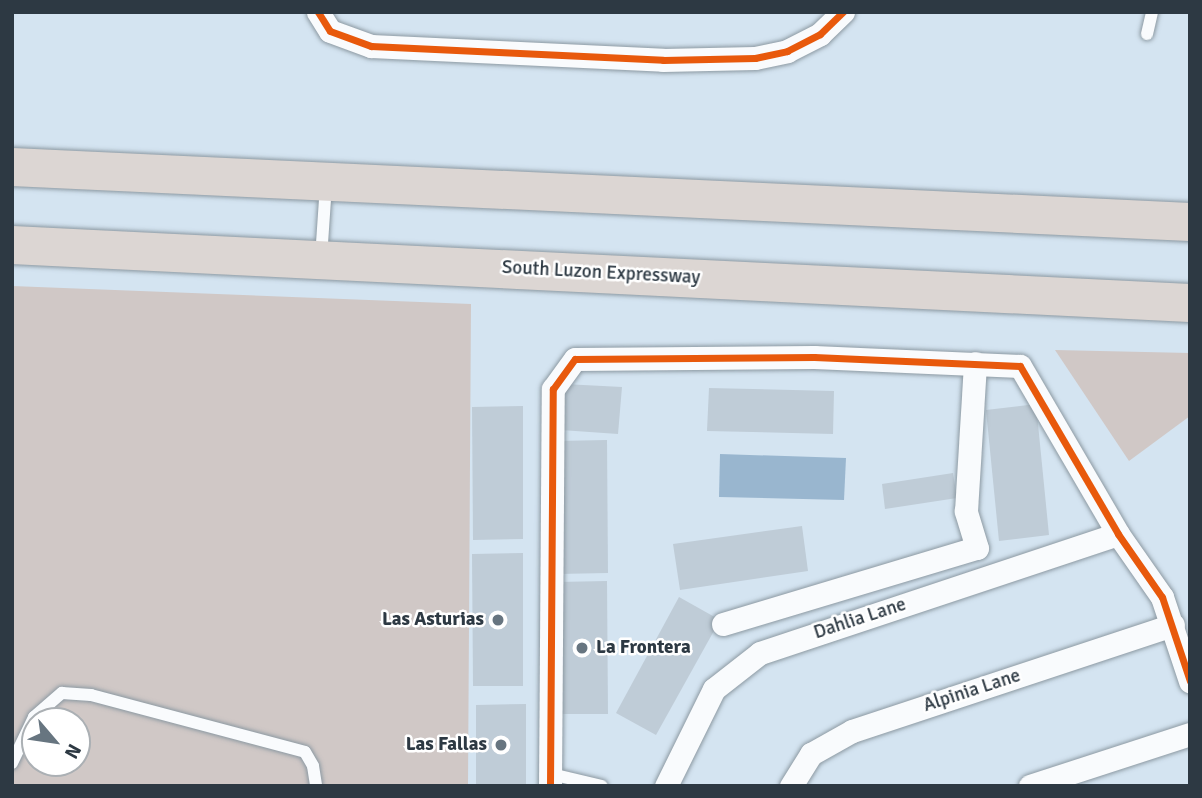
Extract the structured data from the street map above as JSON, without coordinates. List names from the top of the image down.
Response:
{
  "streets": {
    "highway": ["South Luzon Expressway"],
    "street": ["Dahlia Lane", "Alpinia Lane"]
  },
  "places": ["Las Asturias", "La Frontera", "Las Fallas"],
  "north": "bottom right"
}
